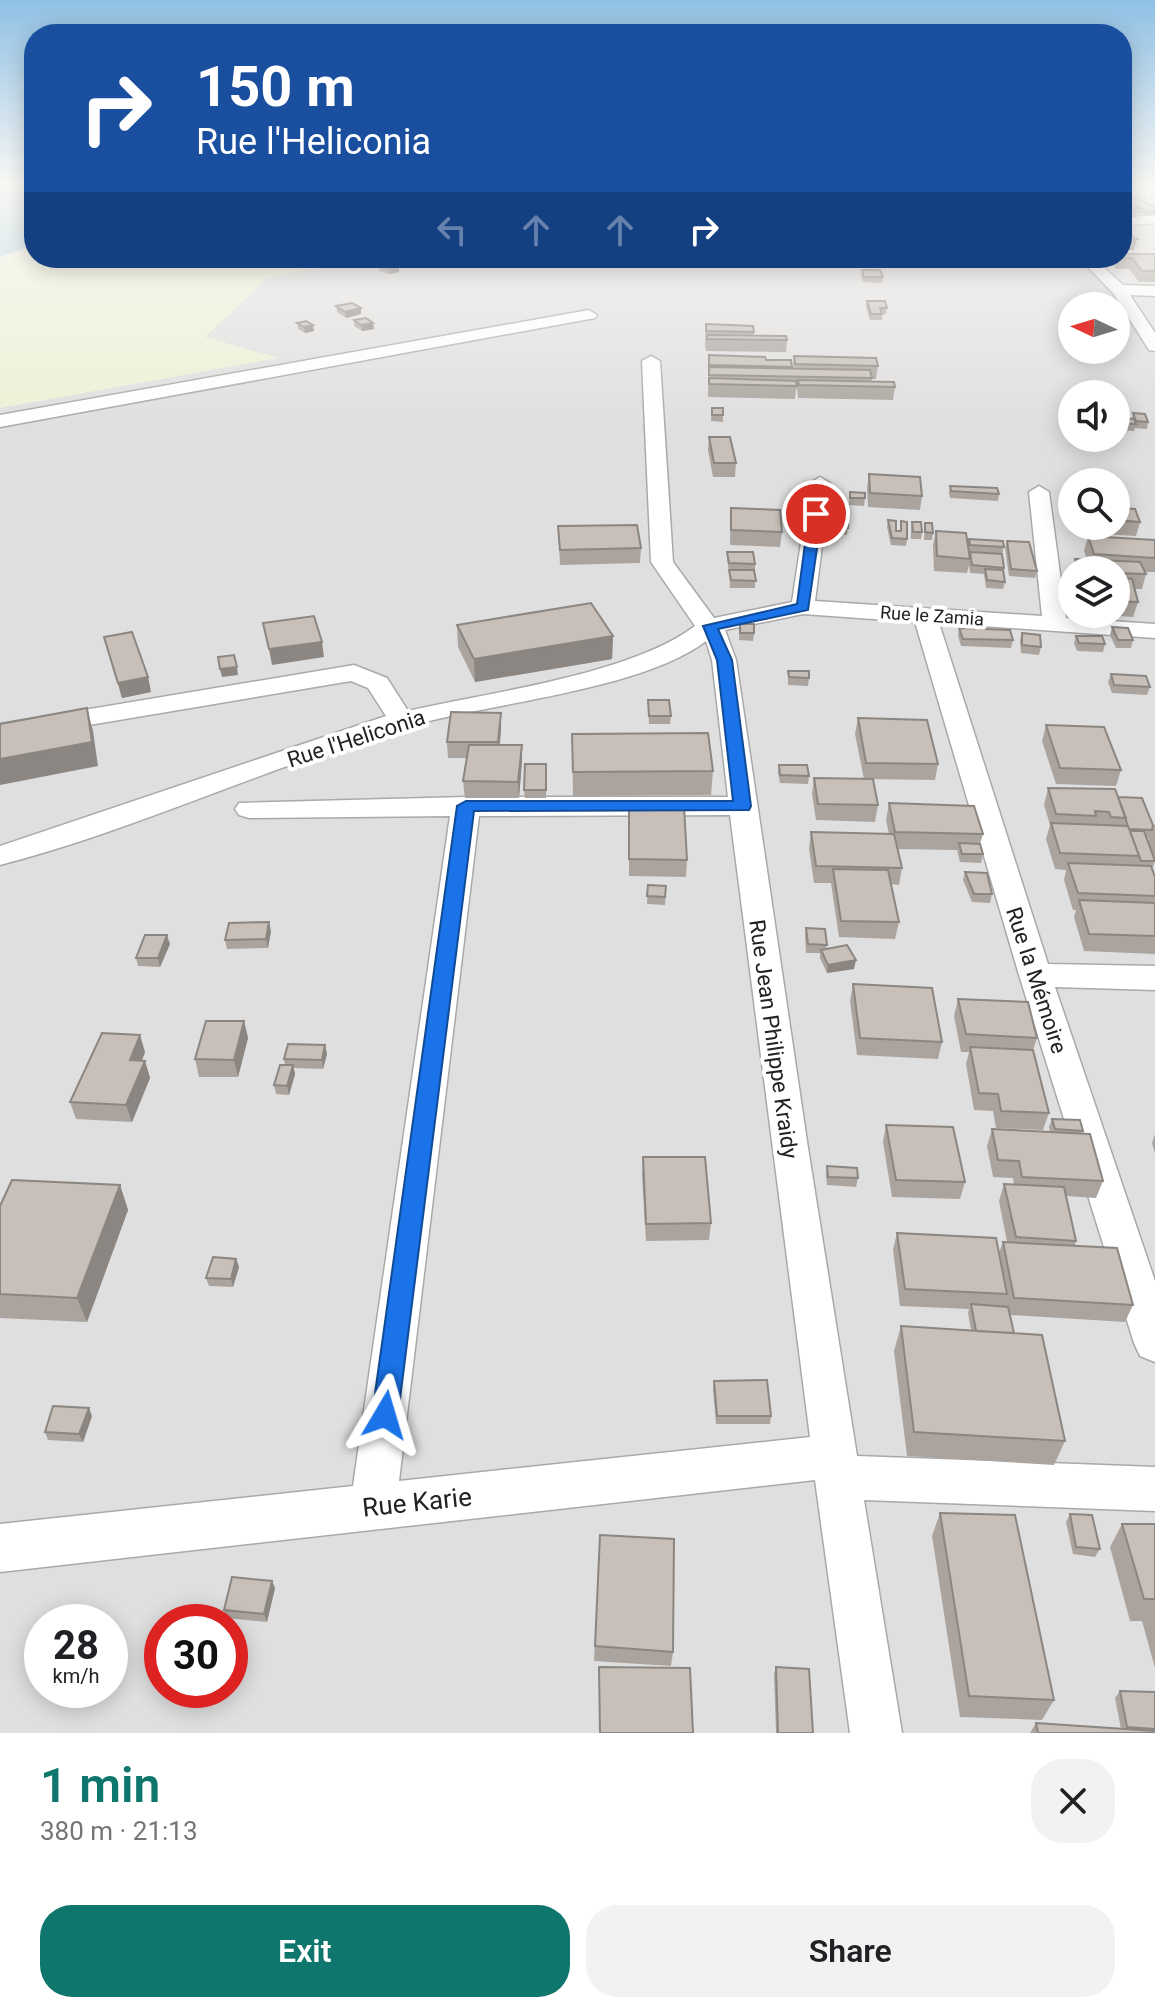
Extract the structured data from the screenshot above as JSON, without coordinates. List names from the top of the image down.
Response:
{
  "streets": {
    "street": [
      "Rue le Zamia",
      "Rue l'Heliconia",
      "Rue la Mémoire",
      "Rue Jean Philippe Kraidy",
      "Rue Karie"
    ]
  },
  "crossings": [
    ["Rue le Zamia", "Rue l'Heliconia"],
    ["Rue le Zamia", "Rue la Mémoire"],
    ["Rue le Zamia", "Rue Jean Philippe Kraidy"],
    ["Rue l'Heliconia", "Rue Jean Philippe Kraidy"],
    ["Rue Jean Philippe Kraidy", "Rue Karie"]
  ],
  "north": "left",
  "page": {
    "turn": ["150 m", "Rue l'Heliconia"],
    "speed": "28 km/h",
    "limit": "30",
    "heading": ["1 min", "380 m · 21:13"],
    "buttons": ["Exit", "Share"]
  }
}
